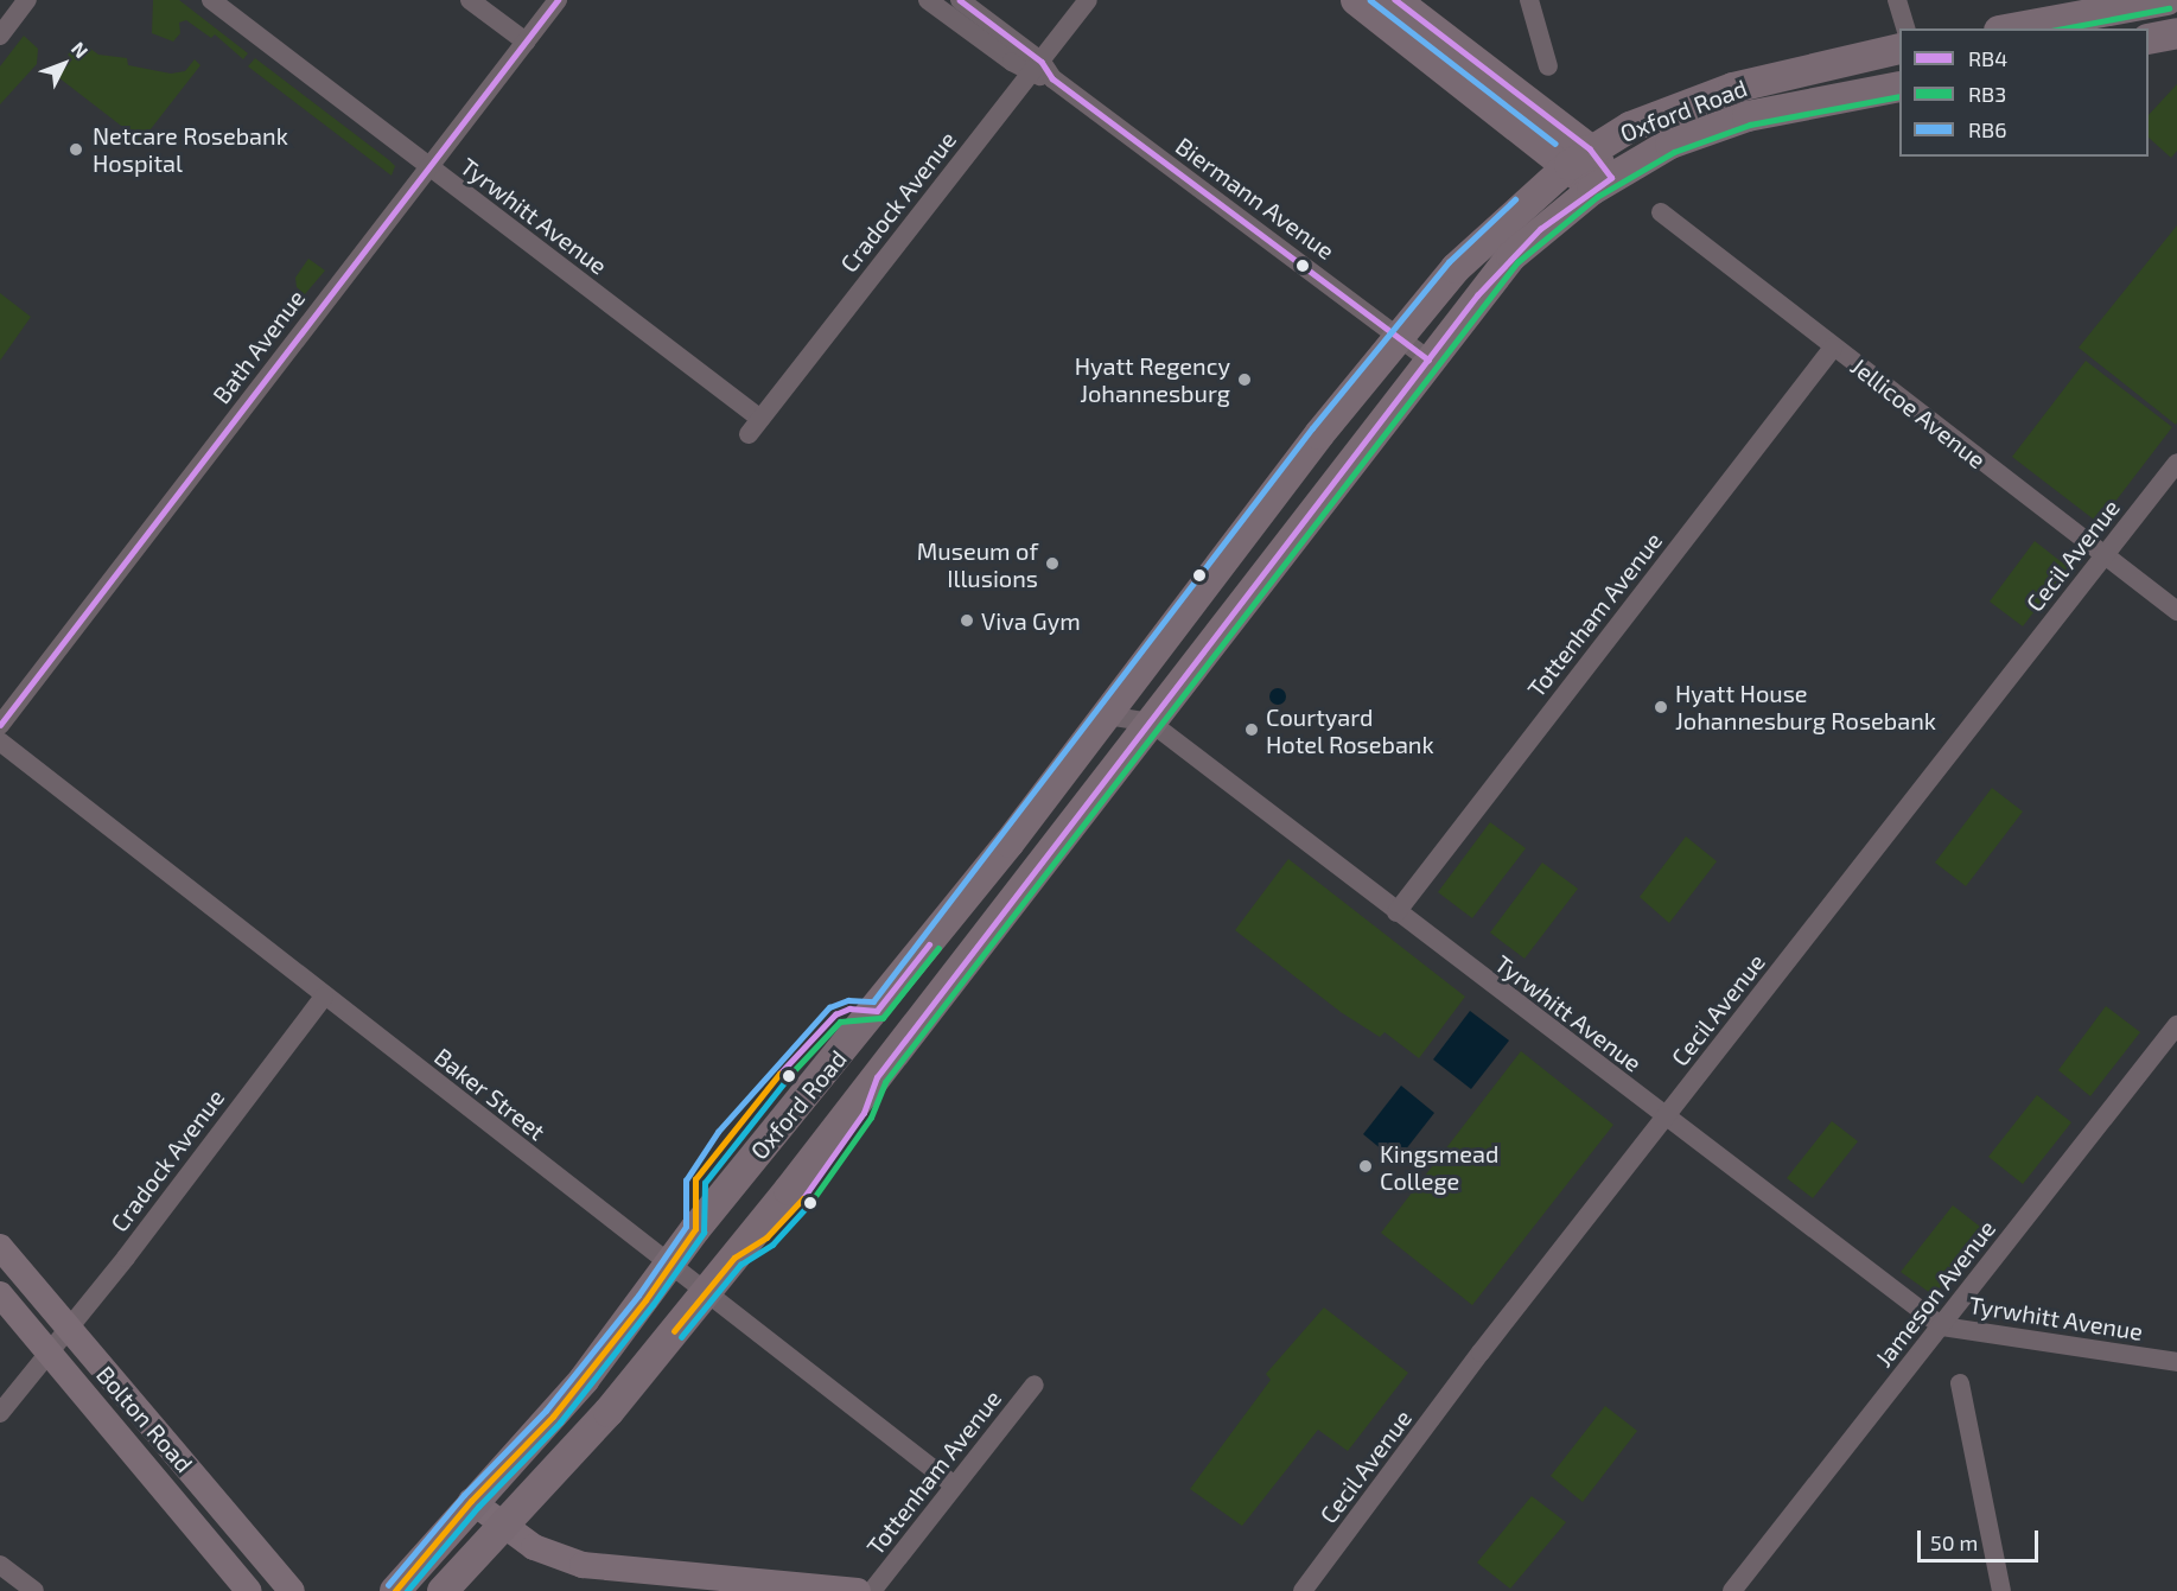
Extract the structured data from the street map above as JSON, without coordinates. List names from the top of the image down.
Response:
{
  "streets": {
    "main road": ["Oxford Road", "Bolton Road"],
    "street": [
      "Biermann Avenue",
      "Cradock Avenue",
      "Tyrwhitt Avenue",
      "Bath Avenue",
      "Jellicoe Avenue",
      "Cecil Avenue",
      "Tottenham Avenue",
      "Baker Street",
      "Jameson Avenue"
    ]
  },
  "crossings": [
    ["Oxford Road", "Biermann Avenue"],
    ["Oxford Road", "Tyrwhitt Avenue"],
    ["Oxford Road", "Baker Street"],
    ["Biermann Avenue", "Cradock Avenue"],
    ["Cradock Avenue", "Tyrwhitt Avenue"],
    ["Cradock Avenue", "Baker Street"],
    ["Cradock Avenue", "Bolton Road"],
    ["Tyrwhitt Avenue", "Bath Avenue"],
    ["Tyrwhitt Avenue", "Cecil Avenue"],
    ["Tyrwhitt Avenue", "Tottenham Avenue"],
    ["Tyrwhitt Avenue", "Jameson Avenue"],
    ["Jellicoe Avenue", "Cecil Avenue"],
    ["Jellicoe Avenue", "Tottenham Avenue"],
    ["Tottenham Avenue", "Baker Street"]
  ],
  "places": [
    "Netcare Rosebank Hospital",
    "Hyatt Regency Johannesburg",
    "Museum of Illusions",
    "Viva Gym",
    "Hyatt House Johannesburg Rosebank",
    "Courtyard Hotel Rosebank",
    "Kingsmead College"
  ],
  "lines": ["transit line RB4", "transit line RB6", "transit line RB3"],
  "legend": ["RB4", "RB3", "RB6"],
  "scale_bar": "50 m",
  "north": "top right"
}
